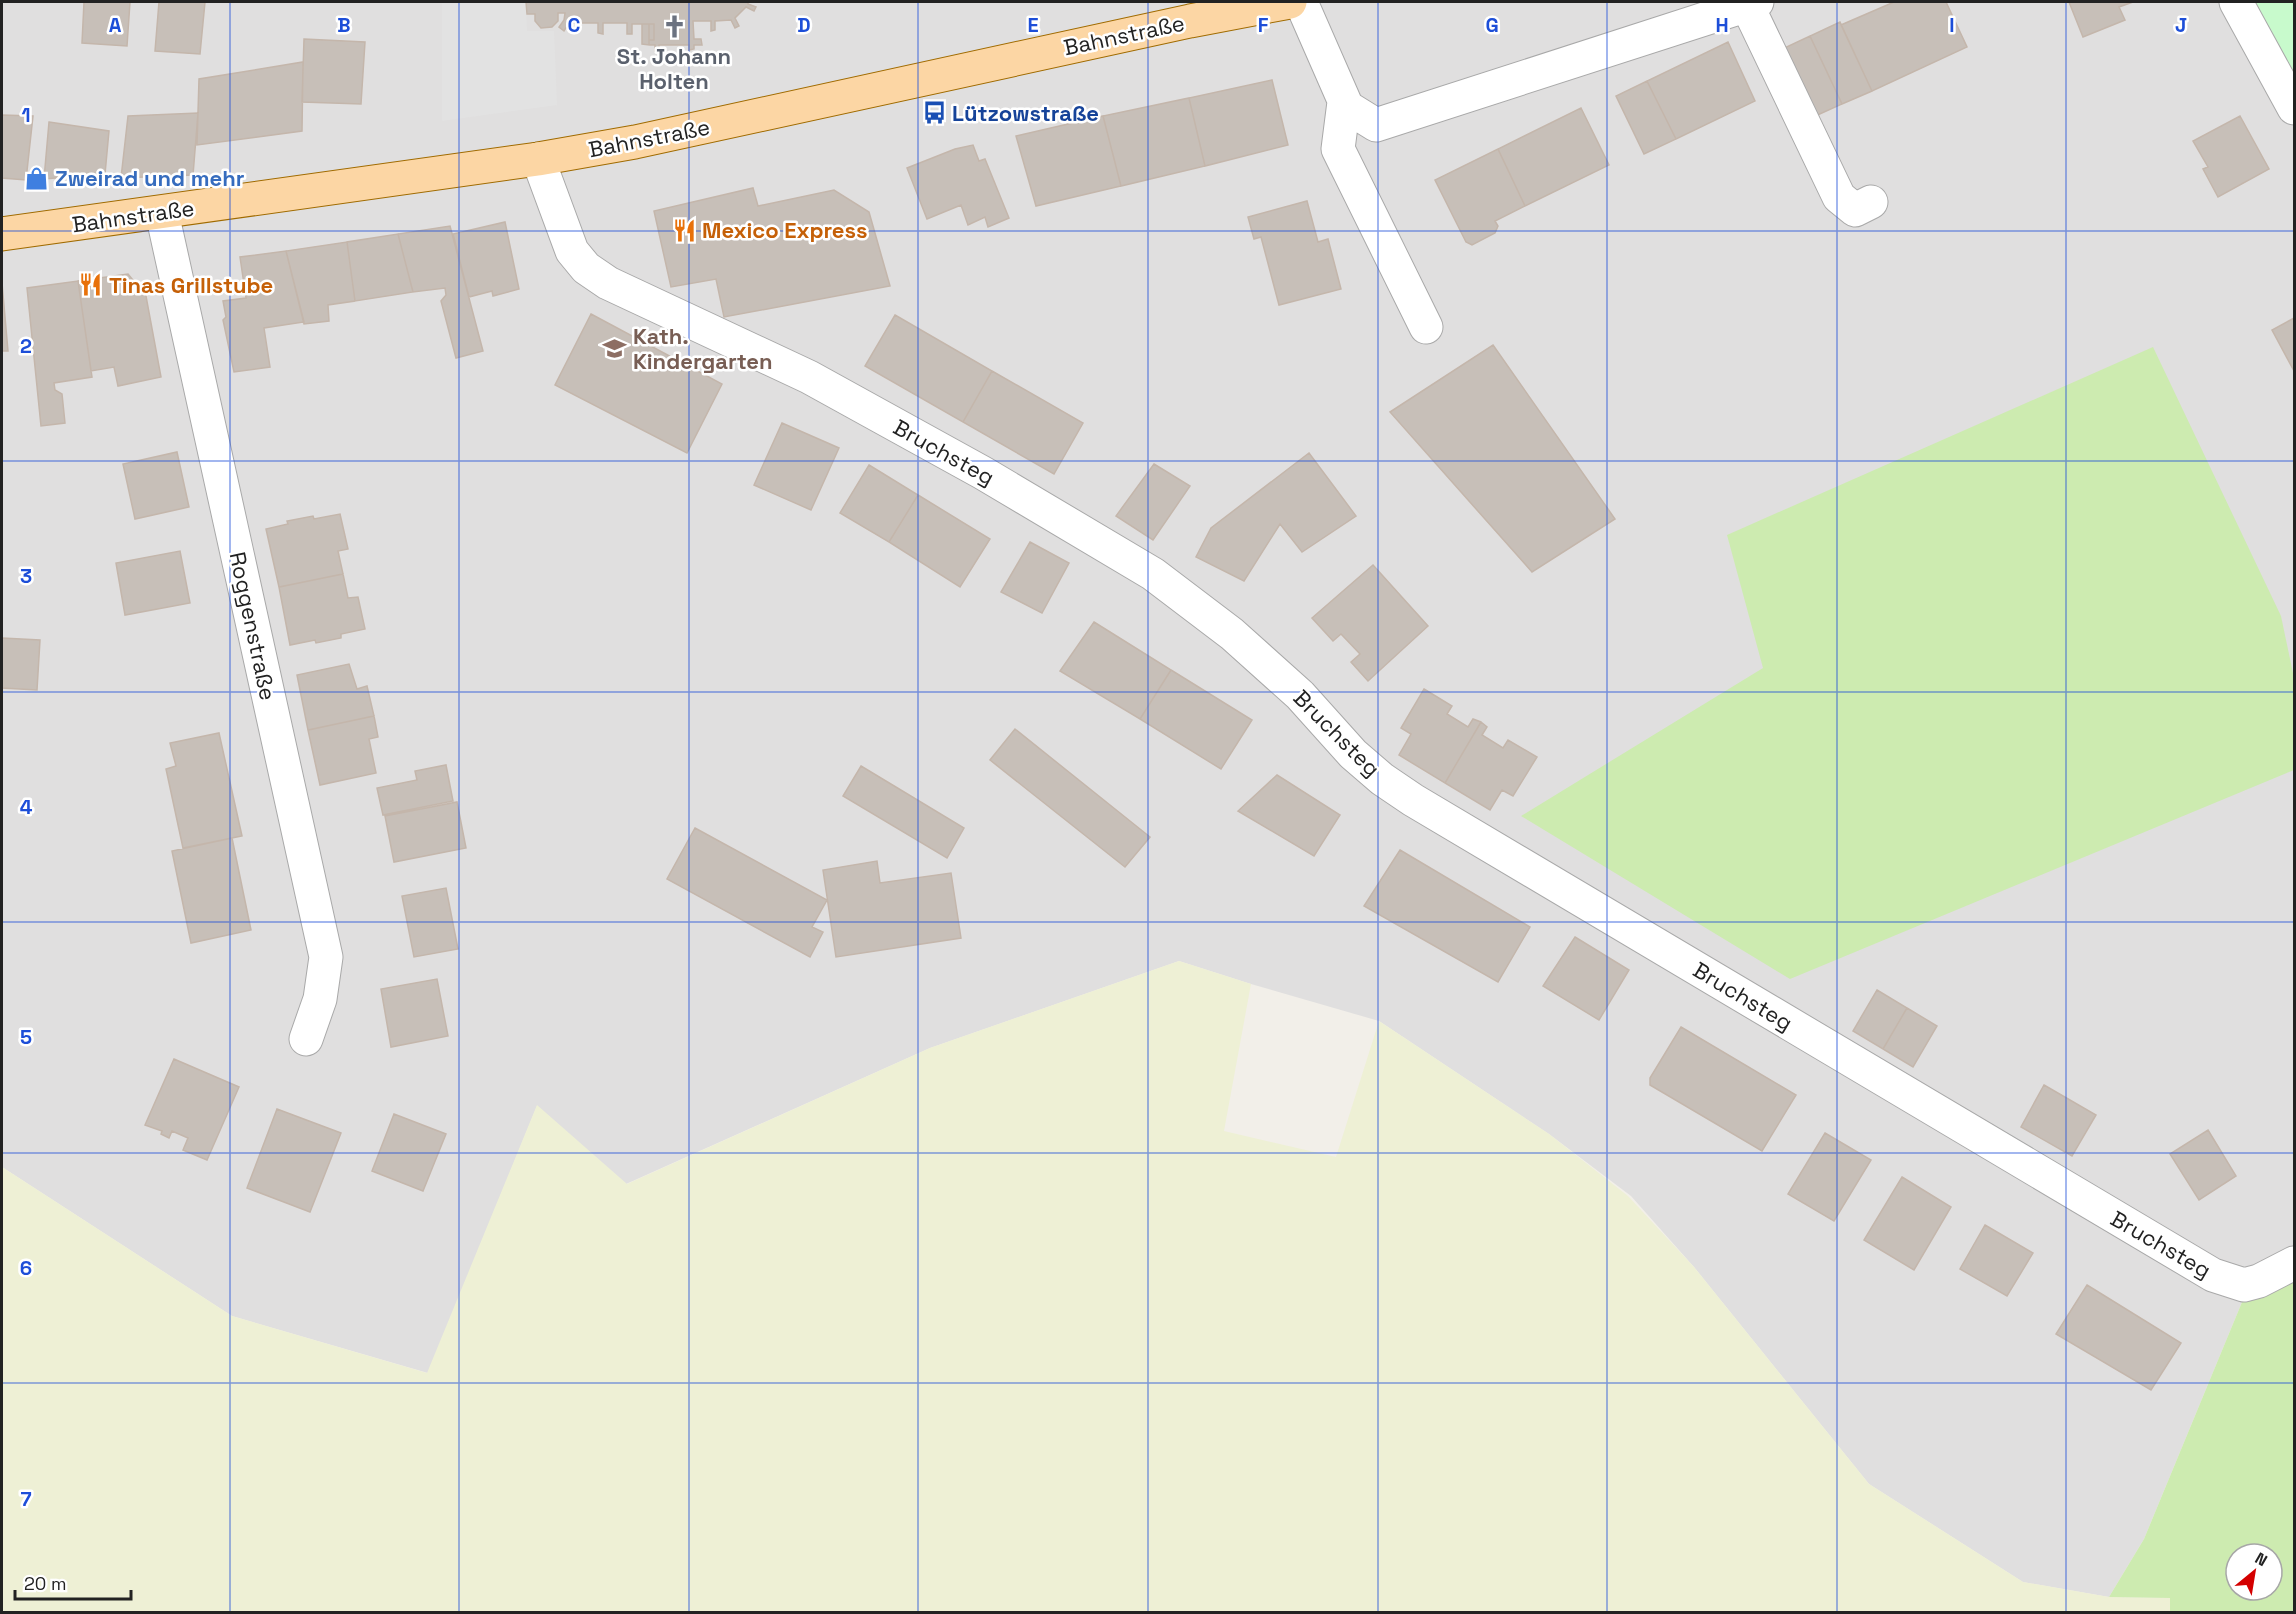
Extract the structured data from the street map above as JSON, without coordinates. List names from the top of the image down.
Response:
{
  "streets": {
    "main road": ["Bahnstraße"],
    "street": ["Bruchsteg", "Roggenstraße"]
  },
  "crossings": [
    ["Bahnstraße", "Bruchsteg"],
    ["Bahnstraße", "Roggenstraße"]
  ],
  "places": {
    "church": ["St. Johann Holten"],
    "bus stop": ["Lützowstraße"],
    "shop": ["Zweirad und mehr"],
    "restaurant": ["Mexico Express", "Tinas Grillstube"],
    "school or university": ["Kath. Kindergarten"]
  },
  "scale_bar": "20 m",
  "north": "top right",
  "grid": {
    "columns": [
      "A",
      "B",
      "C",
      "D",
      "E",
      "F",
      "G",
      "H",
      "I",
      "J"
    ],
    "rows": [
      "1",
      "2",
      "3",
      "4",
      "5",
      "6",
      "7"
    ]
  }
}
